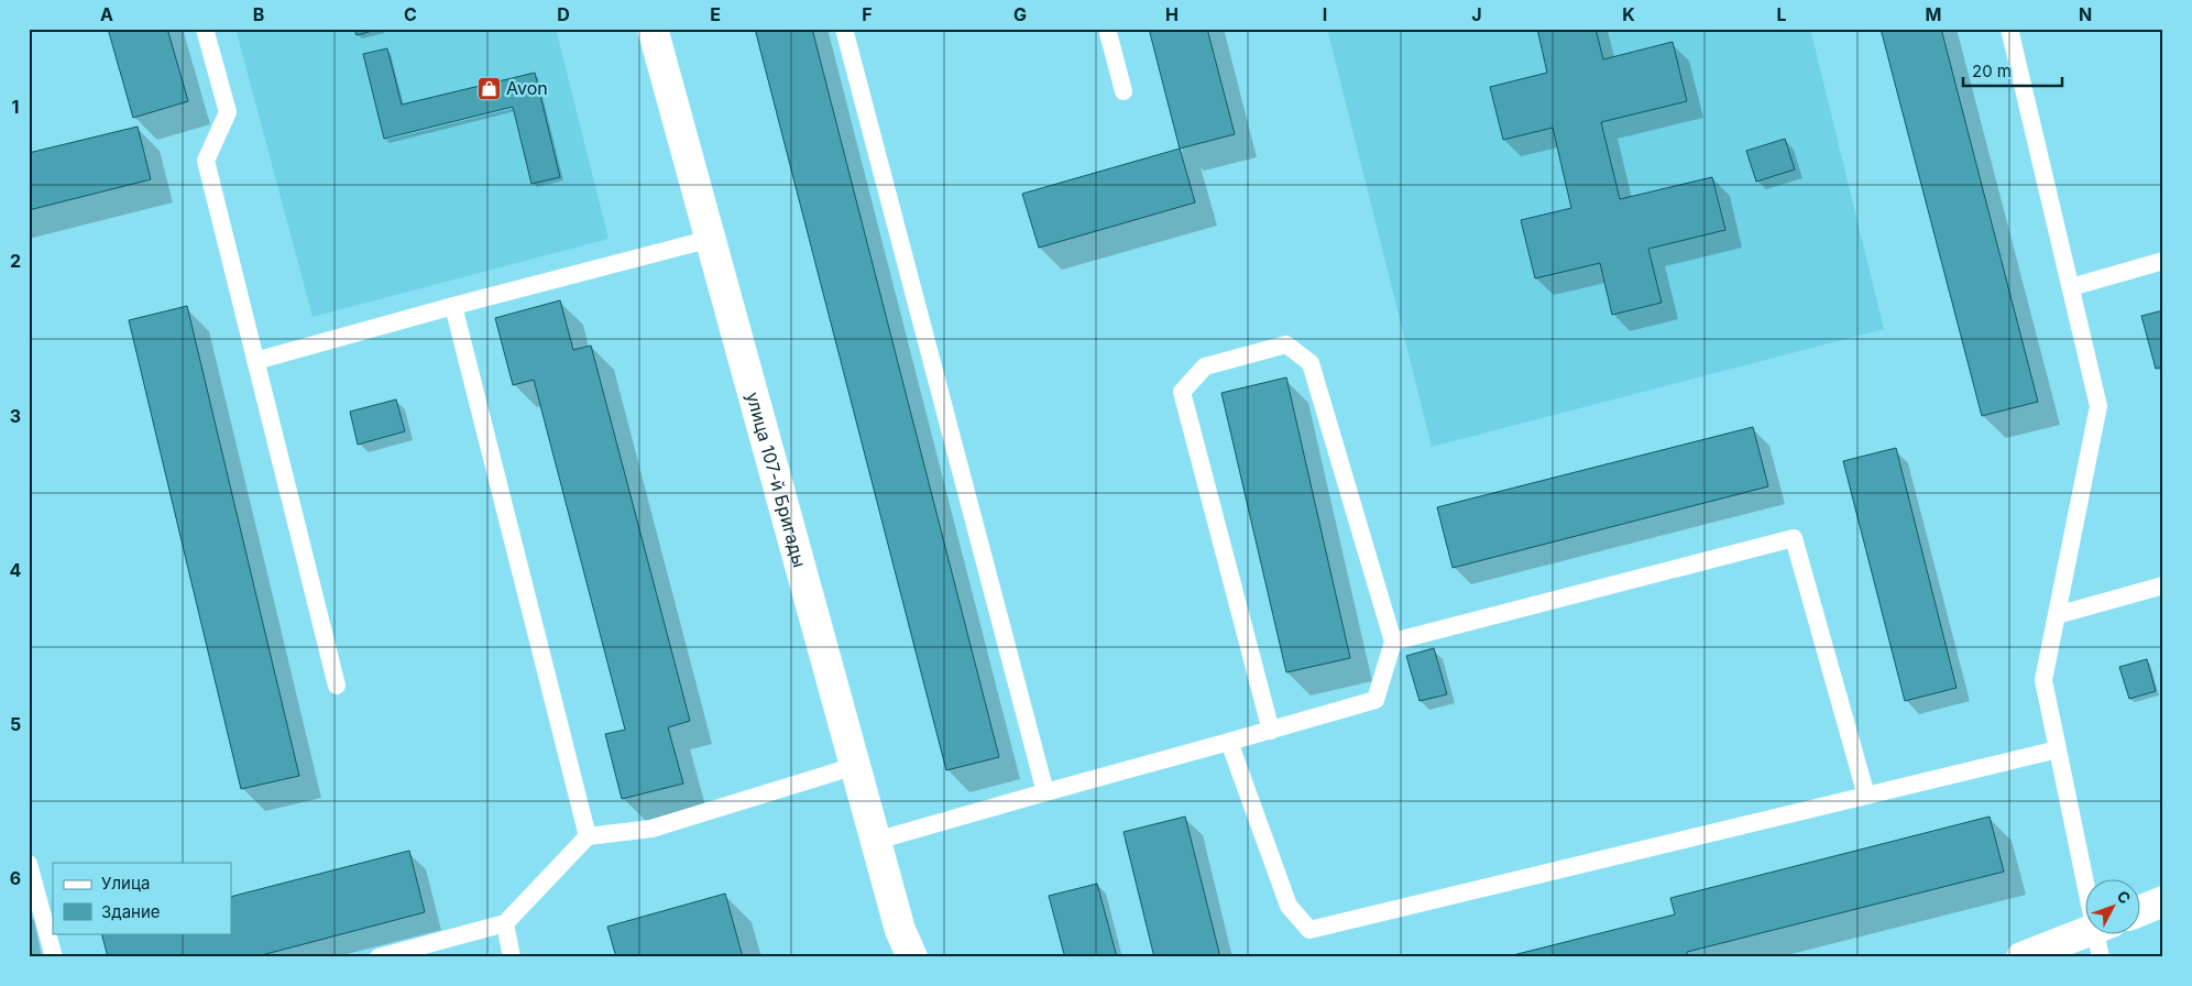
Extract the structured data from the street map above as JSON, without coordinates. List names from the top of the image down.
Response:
{
  "streets": {
    "main road": ["улица 107-й Бригады"]
  },
  "places": {
    "shop": ["Avon"]
  },
  "legend": ["Улица", "Здание"],
  "scale_bar": "20 m",
  "north": "top right",
  "grid": {
    "columns": [
      "A",
      "B",
      "C",
      "D",
      "E",
      "F",
      "G",
      "H",
      "I",
      "J",
      "K",
      "L",
      "M",
      "N"
    ],
    "rows": [
      "1",
      "2",
      "3",
      "4",
      "5",
      "6"
    ]
  }
}
